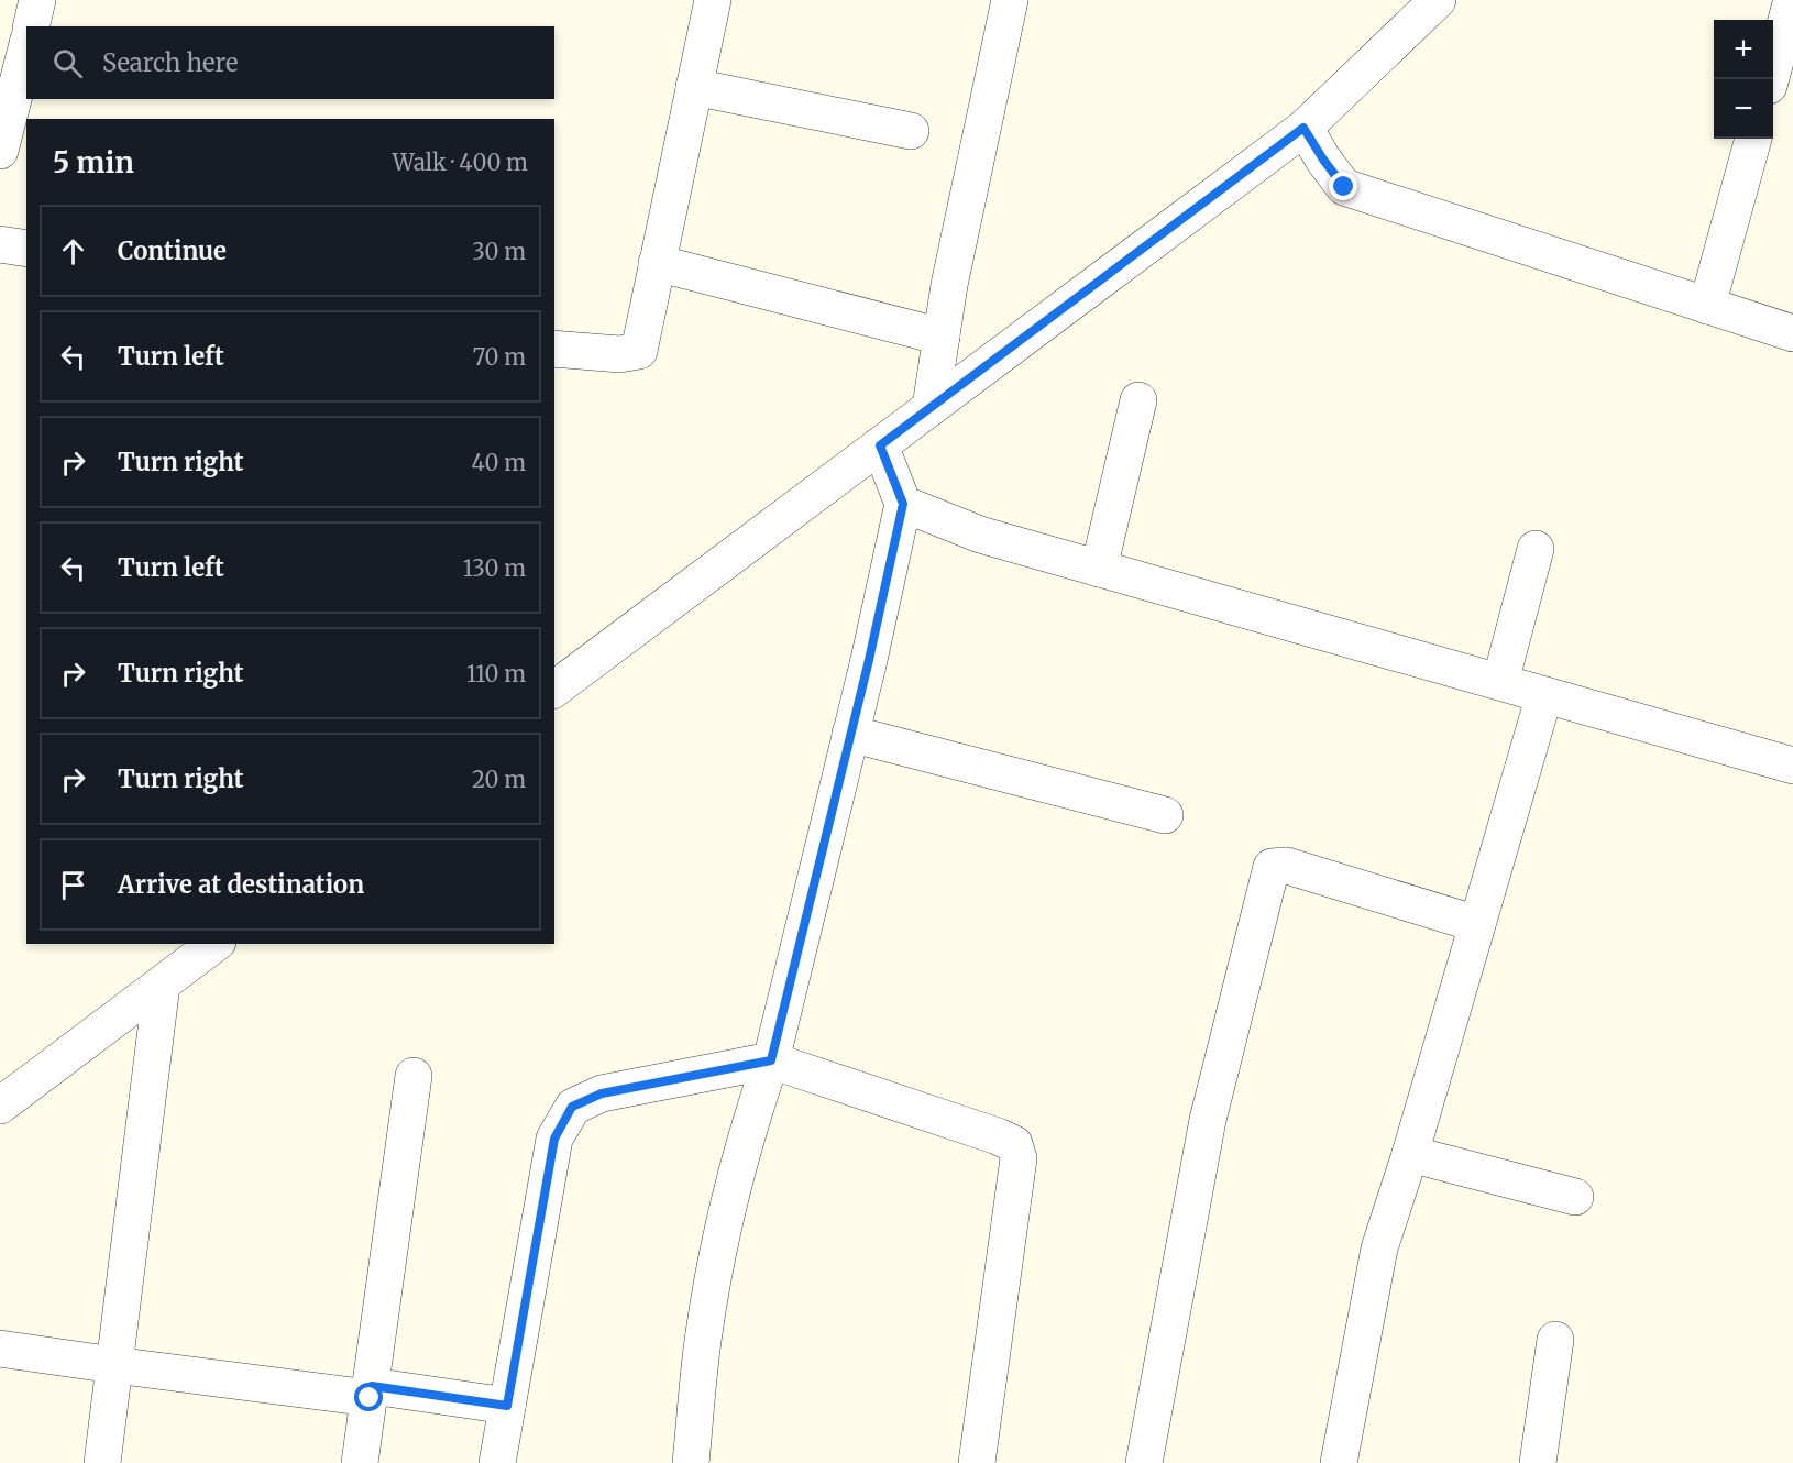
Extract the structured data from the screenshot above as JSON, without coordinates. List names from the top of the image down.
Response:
{
  "page": {
    "map_buttons": ["+", "−"],
    "search": "Search here",
    "heading": ["5 min", "Walk · 400 m"],
    "list": [
      ["Continue", "30 m"],
      ["Turn left", "70 m"],
      ["Turn right", "40 m"],
      ["Turn left", "130 m"],
      ["Turn right", "110 m"],
      ["Turn right", "20 m"],
      "Arrive at destination"
    ]
  }
}
